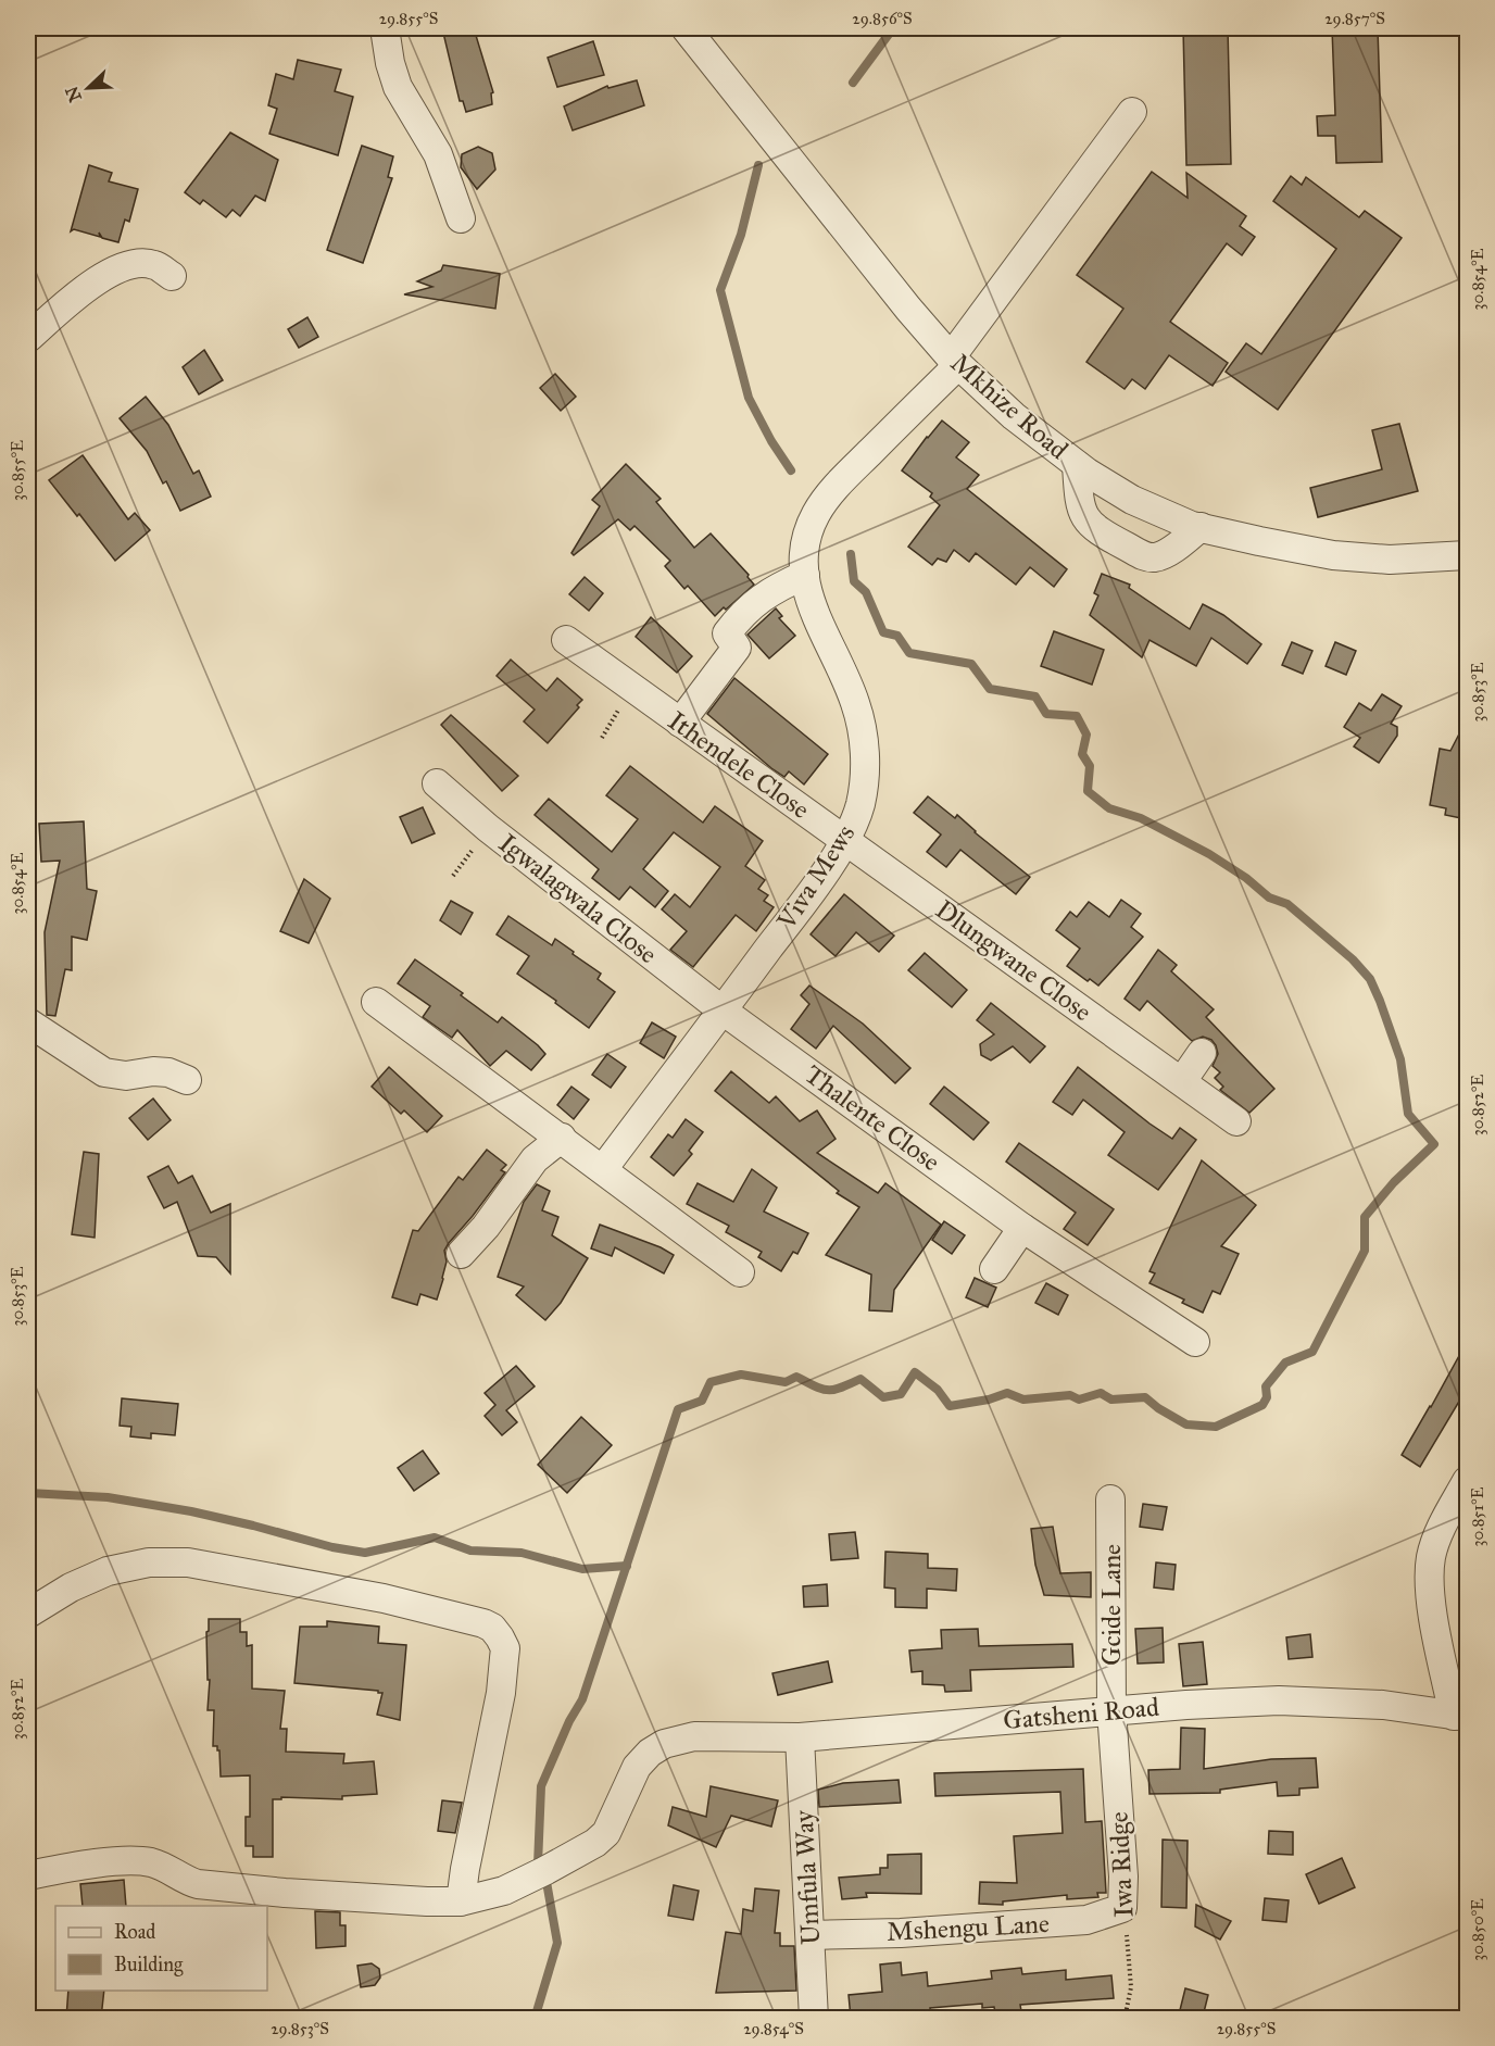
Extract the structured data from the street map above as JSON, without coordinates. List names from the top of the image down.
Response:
{
  "streets": {
    "street": [
      "Mkhize Road",
      "Ithendele Close",
      "Viva Mews",
      "Igwalagwala Close",
      "Dlungwane Close",
      "Thalente Close",
      "Gcide Lane",
      "Gatsheni Road",
      "Iwa Ridge",
      "Umfula Way",
      "Mshengu Lane"
    ]
  },
  "crossings": [
    ["Mkhize Road", "Viva Mews"],
    ["Ithendele Close", "Viva Mews"],
    ["Ithendele Close", "Dlungwane Close"],
    ["Viva Mews", "Igwalagwala Close"],
    ["Viva Mews", "Dlungwane Close"],
    ["Viva Mews", "Thalente Close"],
    ["Igwalagwala Close", "Thalente Close"],
    ["Gcide Lane", "Gatsheni Road"],
    ["Gcide Lane", "Iwa Ridge"],
    ["Gatsheni Road", "Iwa Ridge"],
    ["Gatsheni Road", "Umfula Way"],
    ["Iwa Ridge", "Mshengu Lane"],
    ["Umfula Way", "Mshengu Lane"]
  ],
  "legend": ["Road", "Building"],
  "north": "bottom left",
  "coordinates": [
    "29.855°S",
    "29.856°S",
    "29.857°S",
    "30.854°E",
    "30.855°E",
    "30.853°E",
    "30.852°E",
    "30.851°E",
    "30.850°E",
    "29.853°S",
    "29.854°S"
  ]
}
